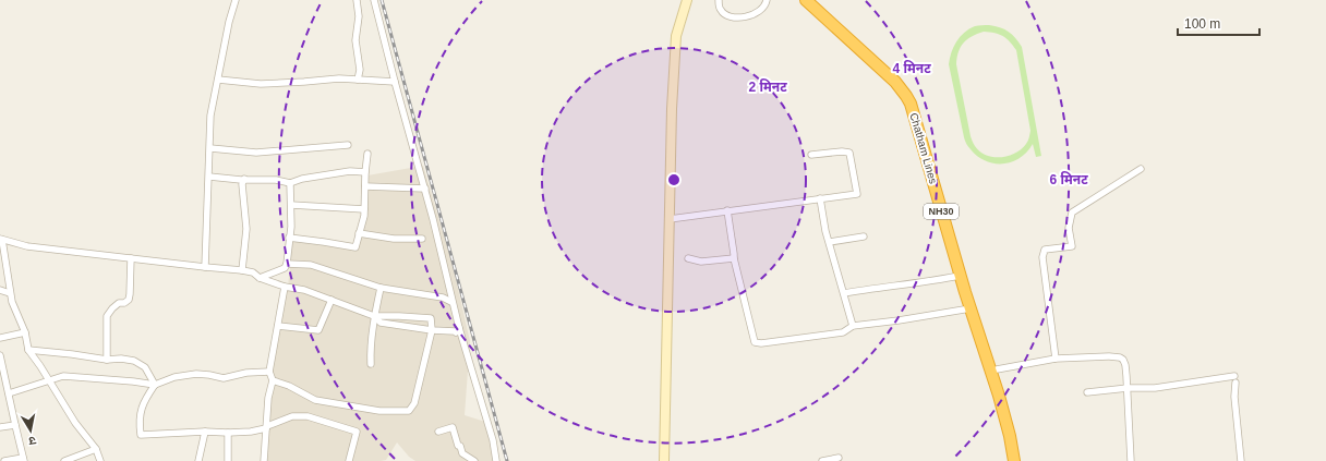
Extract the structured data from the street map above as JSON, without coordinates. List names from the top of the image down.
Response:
{
  "streets": {
    "highway": ["Chatham Lines", "NH30"]
  },
  "scale_bar": "100 m",
  "north": "bottom",
  "rings": ["4 मिनट", "2 मिनट", "6 मिनट"]
}
